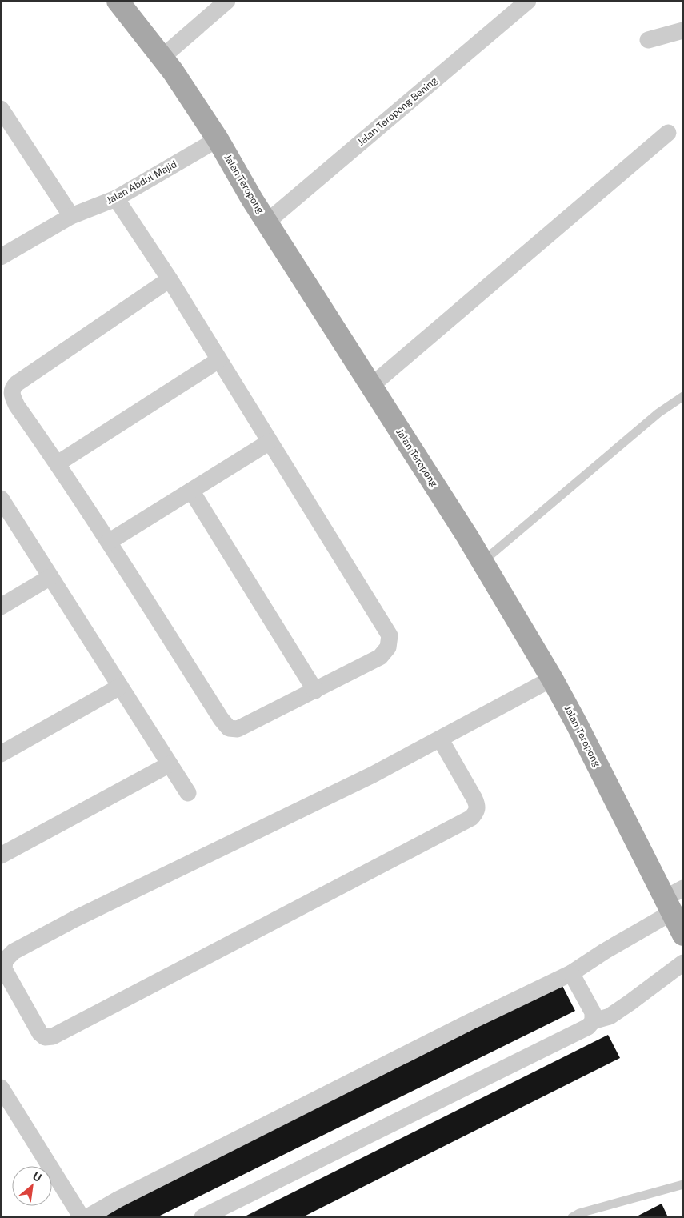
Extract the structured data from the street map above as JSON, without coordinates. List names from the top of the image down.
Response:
{
  "streets": {
    "main road": ["Jalan Teropong"],
    "street": ["Jalan Teropong Bening", "Jalan Abdul Majid"]
  },
  "crossings": [
    ["Jalan Teropong Bening", "Jalan Teropong"],
    ["Jalan Abdul Majid", "Jalan Teropong"]
  ],
  "north": "top right"
}
